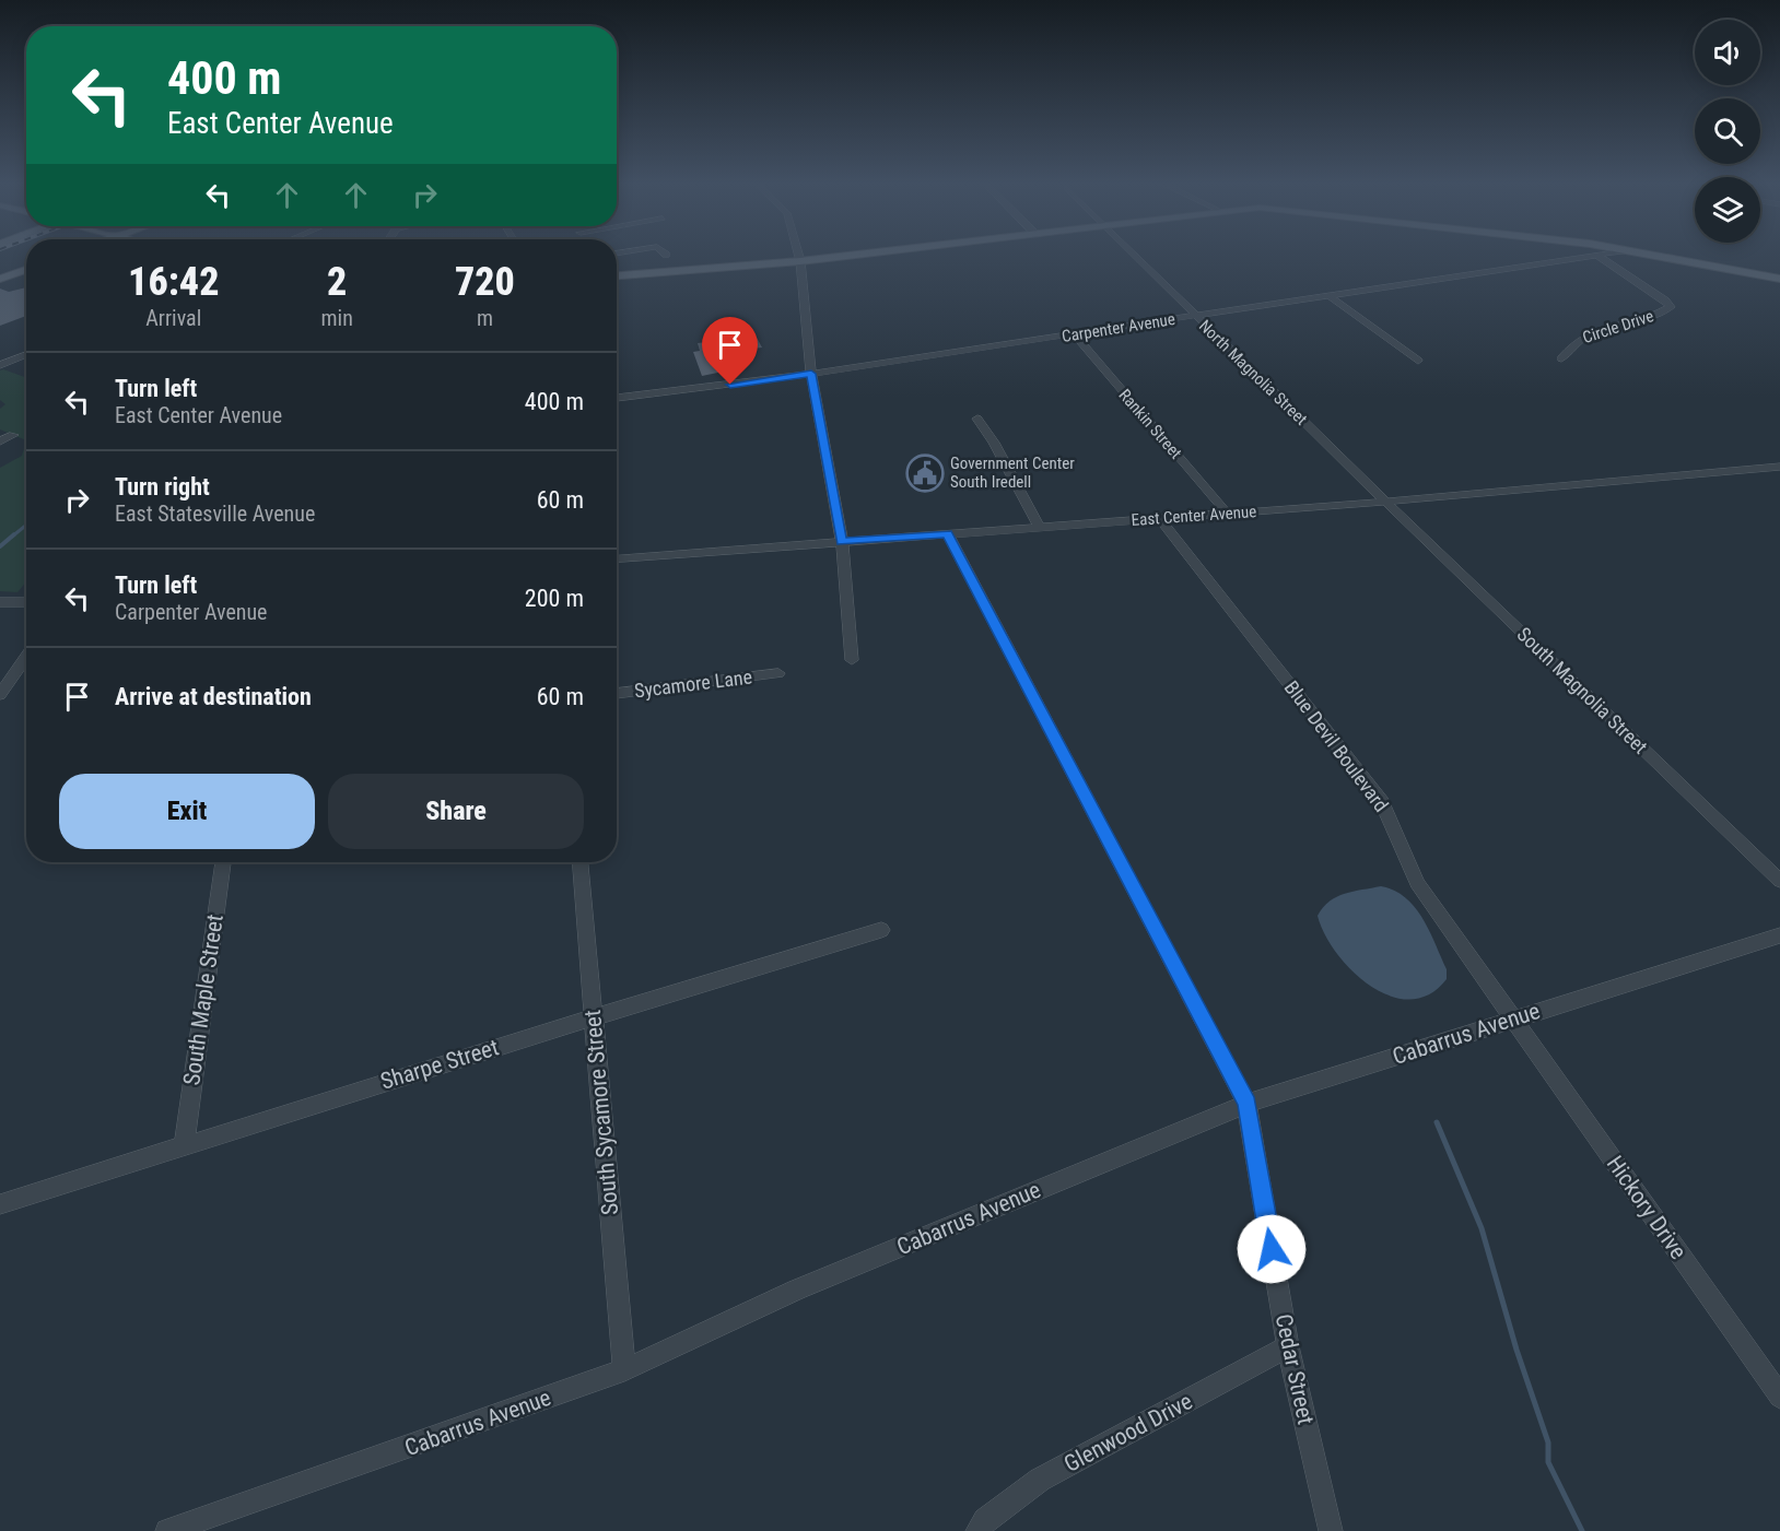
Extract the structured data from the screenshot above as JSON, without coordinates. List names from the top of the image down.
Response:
{
  "streets": {
    "street": [
      "Circle Drive",
      "Carpenter Avenue",
      "North Magnolia Street",
      "Rankin Street",
      "East Center Avenue",
      "Sycamore Lane",
      "South Magnolia Street",
      "Blue Devil Boulevard",
      "South Maple Street",
      "Cabarrus Avenue",
      "Sharpe Street",
      "South Sycamore Street",
      "Hickory Drive",
      "Cedar Street",
      "Glenwood Drive"
    ]
  },
  "crossings": [
    ["Carpenter Avenue", "North Magnolia Street"],
    ["Carpenter Avenue", "Rankin Street"],
    ["North Magnolia Street", "East Center Avenue"],
    ["North Magnolia Street", "South Magnolia Street"],
    ["Rankin Street", "East Center Avenue"],
    ["East Center Avenue", "South Magnolia Street"],
    ["East Center Avenue", "Blue Devil Boulevard"],
    ["East Center Avenue", "Cedar Street"],
    ["Blue Devil Boulevard", "Cabarrus Avenue"],
    ["Blue Devil Boulevard", "Hickory Drive"],
    ["South Maple Street", "Sharpe Street"],
    ["Cabarrus Avenue", "South Sycamore Street"],
    ["Cabarrus Avenue", "Hickory Drive"],
    ["Cabarrus Avenue", "Cedar Street"],
    ["Sharpe Street", "South Sycamore Street"],
    ["Cedar Street", "Glenwood Drive"]
  ],
  "places": {
    "public building": ["Government Center South Iredell"]
  },
  "page": {
    "turn": ["400 m", "East Center Avenue"],
    "eta": [
      "16:42",
      "Arrival",
      "2",
      "min",
      "720",
      "m"
    ],
    "list": [
      {
        "name": "Turn left",
        "note": "East Center Avenue",
        "value": "400 m"
      },
      {
        "name": "Turn right",
        "note": "East Statesville Avenue",
        "value": "60 m"
      },
      {
        "name": "Turn left",
        "note": "Carpenter Avenue",
        "value": "200 m"
      },
      {
        "name": "Arrive at destination",
        "value": "60 m"
      }
    ],
    "buttons": ["Exit", "Share"]
  }
}
